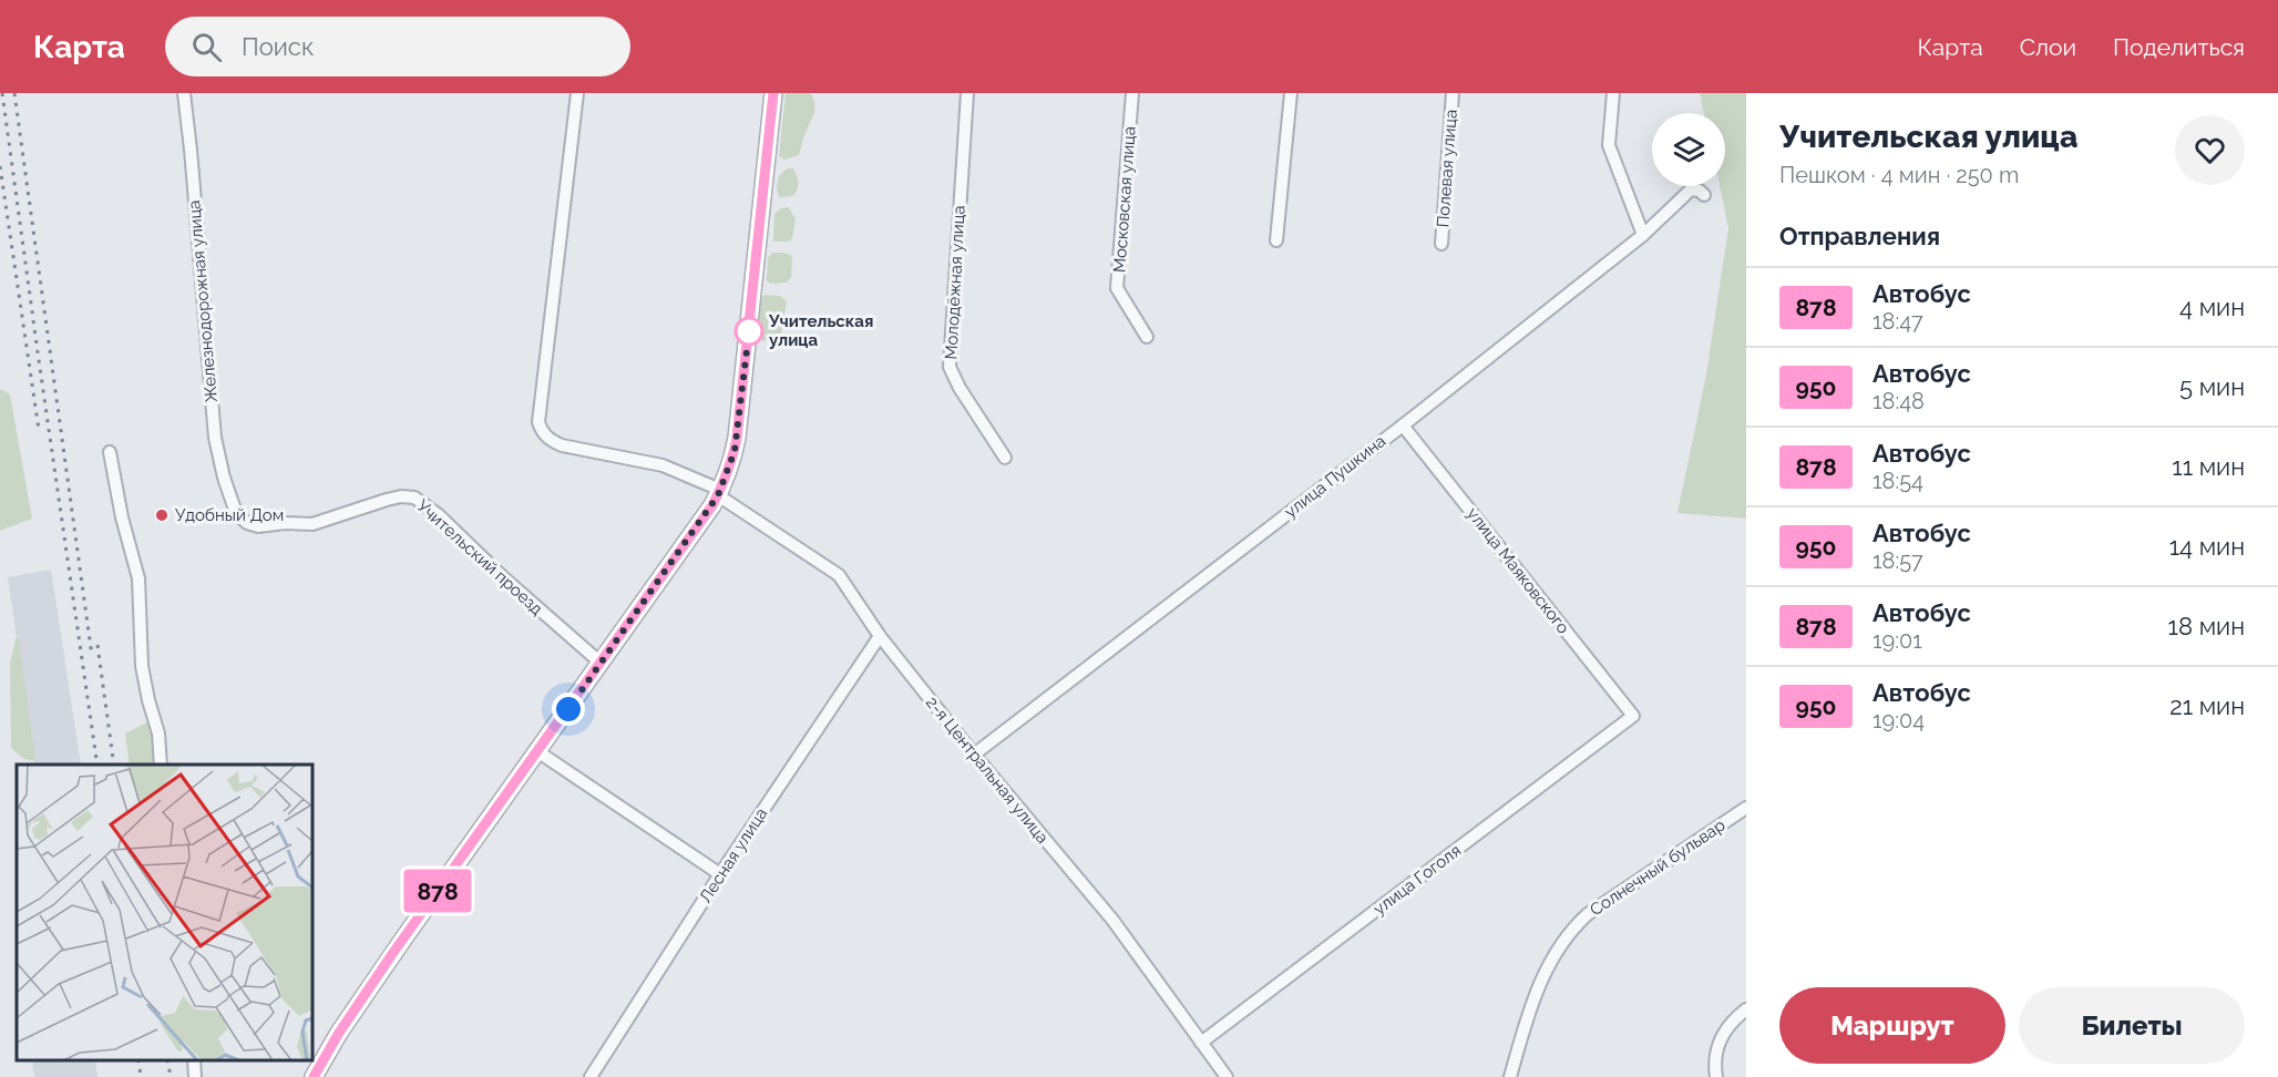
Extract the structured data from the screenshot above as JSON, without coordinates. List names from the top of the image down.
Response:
{
  "streets": {
    "street": [
      "Полевая улица",
      "Московская улица",
      "Молодёжная улица",
      "Железнодорожная улица",
      "улица Пушкина",
      "Учительский проезд",
      "улица Маяковского",
      "2-я Центральная улица",
      "Лесная улица",
      "Солнечный бульвар",
      "улица Гоголя"
    ]
  },
  "crossings": [
    ["Железнодорожная улица", "Учительский проезд"],
    ["улица Пушкина", "улица Маяковского"],
    ["улица Пушкина", "2-я Центральная улица"],
    ["улица Маяковского", "улица Гоголя"],
    ["2-я Центральная улица", "Лесная улица"],
    ["2-я Центральная улица", "улица Гоголя"]
  ],
  "places": ["Учительская улица", "Удобный Дом"],
  "lines": ["bus line 878"],
  "page": {
    "header": "Карта",
    "search": "Поиск",
    "nav": ["Карта", "Слои", "Поделиться"],
    "on_map": "878",
    "heading": [
      ["Учительская улица", "Пешком · 4 мин · 250 m"],
      "Отправления"
    ],
    "list": [
      {
        "mark": "878",
        "name": "Автобус",
        "note": "18:47",
        "value": "4 мин"
      },
      {
        "mark": "950",
        "name": "Автобус",
        "note": "18:48",
        "value": "5 мин"
      },
      {
        "mark": "878",
        "name": "Автобус",
        "note": "18:54",
        "value": "11 мин"
      },
      {
        "mark": "950",
        "name": "Автобус",
        "note": "18:57",
        "value": "14 мин"
      },
      {
        "mark": "878",
        "name": "Автобус",
        "note": "19:01",
        "value": "18 мин"
      },
      {
        "mark": "950",
        "name": "Автобус",
        "note": "19:04",
        "value": "21 мин"
      }
    ],
    "buttons": ["Маршрут", "Билеты"]
  }
}
